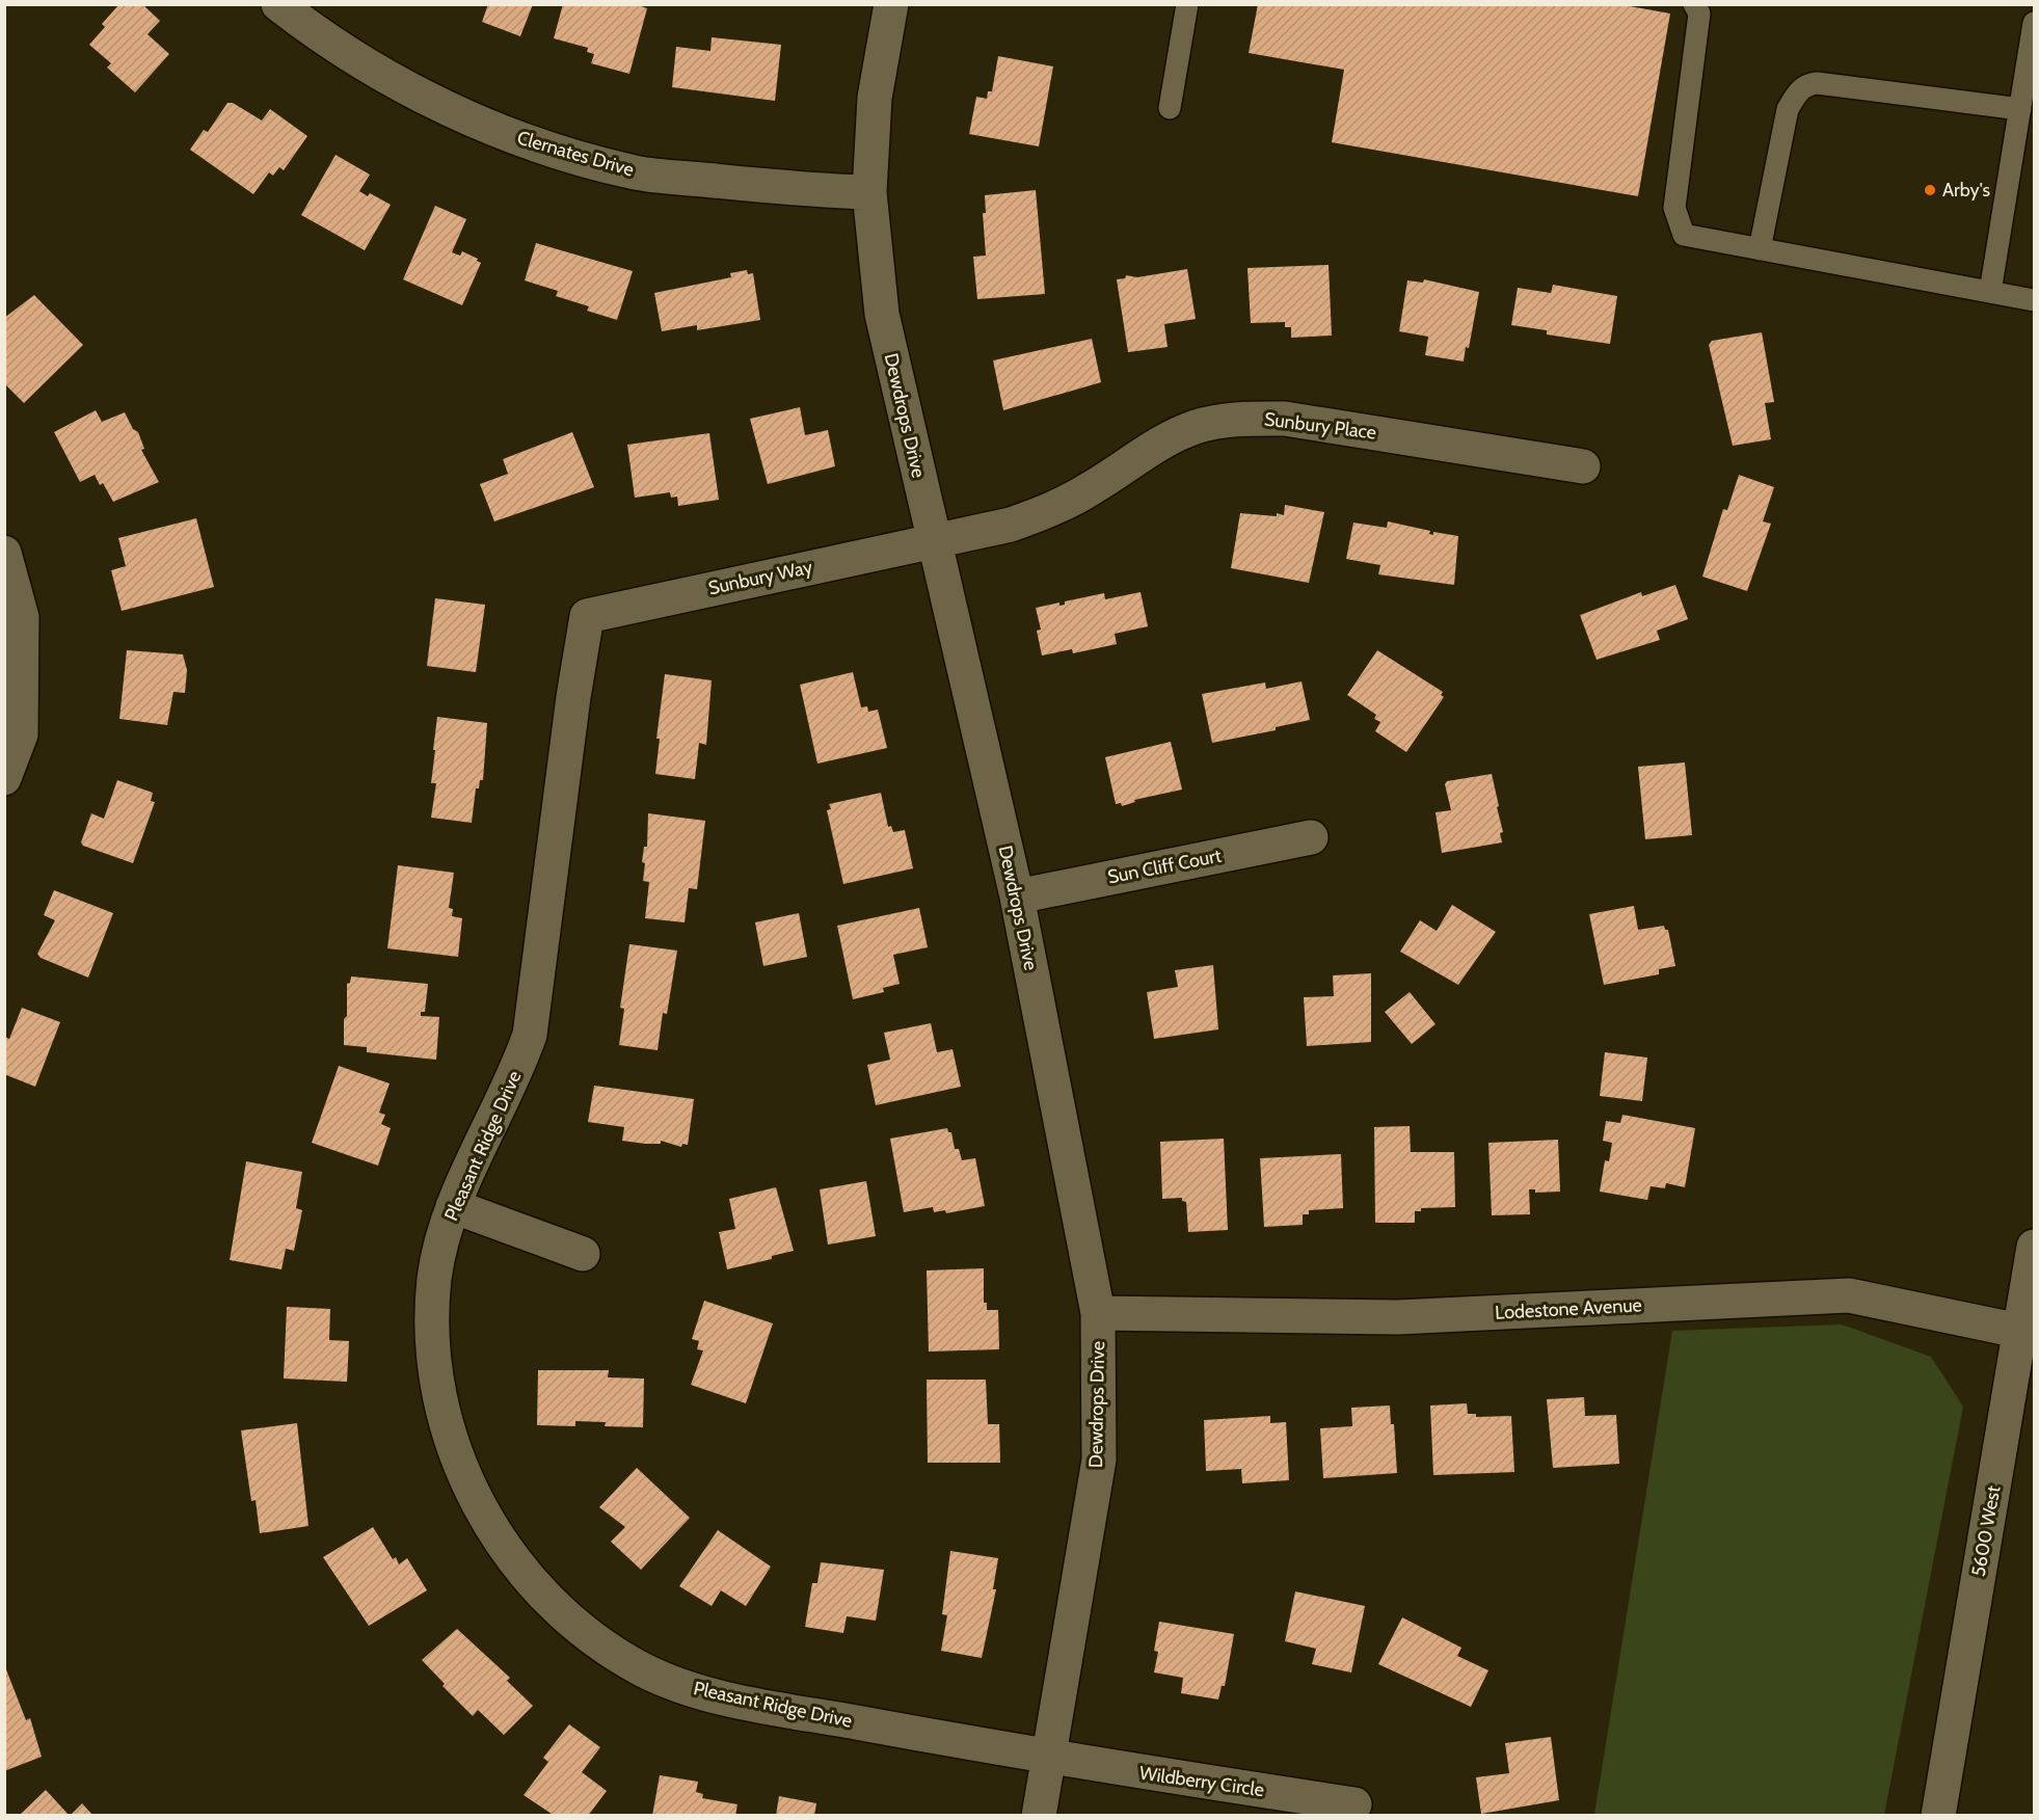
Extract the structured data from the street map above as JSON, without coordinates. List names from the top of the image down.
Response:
{
  "streets": {
    "street": [
      "Clernates Drive",
      "Dewdrops Drive",
      "Sunbury Place",
      "Sunbury Way",
      "Sun Cliff Court",
      "Pleasant Ridge Drive",
      "Lodestone Avenue",
      "5600 West",
      "Wildberry Circle"
    ]
  },
  "crossings": [
    ["Clernates Drive", "Dewdrops Drive"],
    ["Dewdrops Drive", "Sunbury Place"],
    ["Dewdrops Drive", "Sunbury Way"],
    ["Dewdrops Drive", "Sun Cliff Court"],
    ["Dewdrops Drive", "Pleasant Ridge Drive"],
    ["Dewdrops Drive", "Lodestone Avenue"],
    ["Dewdrops Drive", "Wildberry Circle"],
    ["Sunbury Place", "Sunbury Way"],
    ["Sunbury Way", "Pleasant Ridge Drive"],
    ["Pleasant Ridge Drive", "Wildberry Circle"],
    ["Lodestone Avenue", "5600 West"]
  ],
  "places": ["Arby's"]
}
